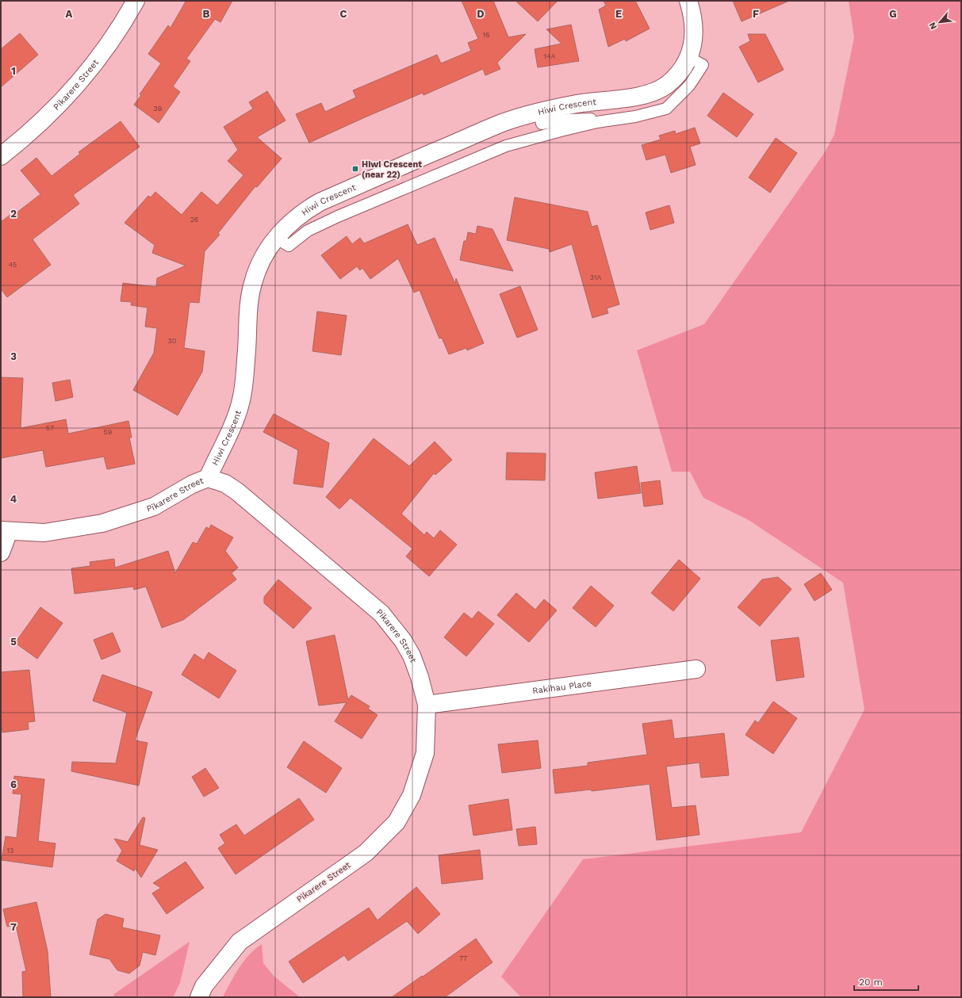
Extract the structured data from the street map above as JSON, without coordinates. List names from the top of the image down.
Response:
{
  "streets": {
    "street": ["Pikarere Street", "Hiwi Crescent", "Rakihau Place"]
  },
  "crossings": [
    ["Pikarere Street", "Hiwi Crescent"],
    ["Pikarere Street", "Rakihau Place"]
  ],
  "places": {
    "transit": ["Hiwi Crescent (near 22)"]
  },
  "house_numbers": [
    "16",
    "14A",
    "39",
    "26",
    "45",
    "31A",
    "30",
    "57",
    "59",
    "13",
    "77"
  ],
  "scale_bar": "20 m",
  "north": "bottom left",
  "grid": {
    "columns": [
      "A",
      "B",
      "C",
      "D",
      "E",
      "F",
      "G"
    ],
    "rows": [
      "1",
      "2",
      "3",
      "4",
      "5",
      "6",
      "7"
    ]
  }
}
